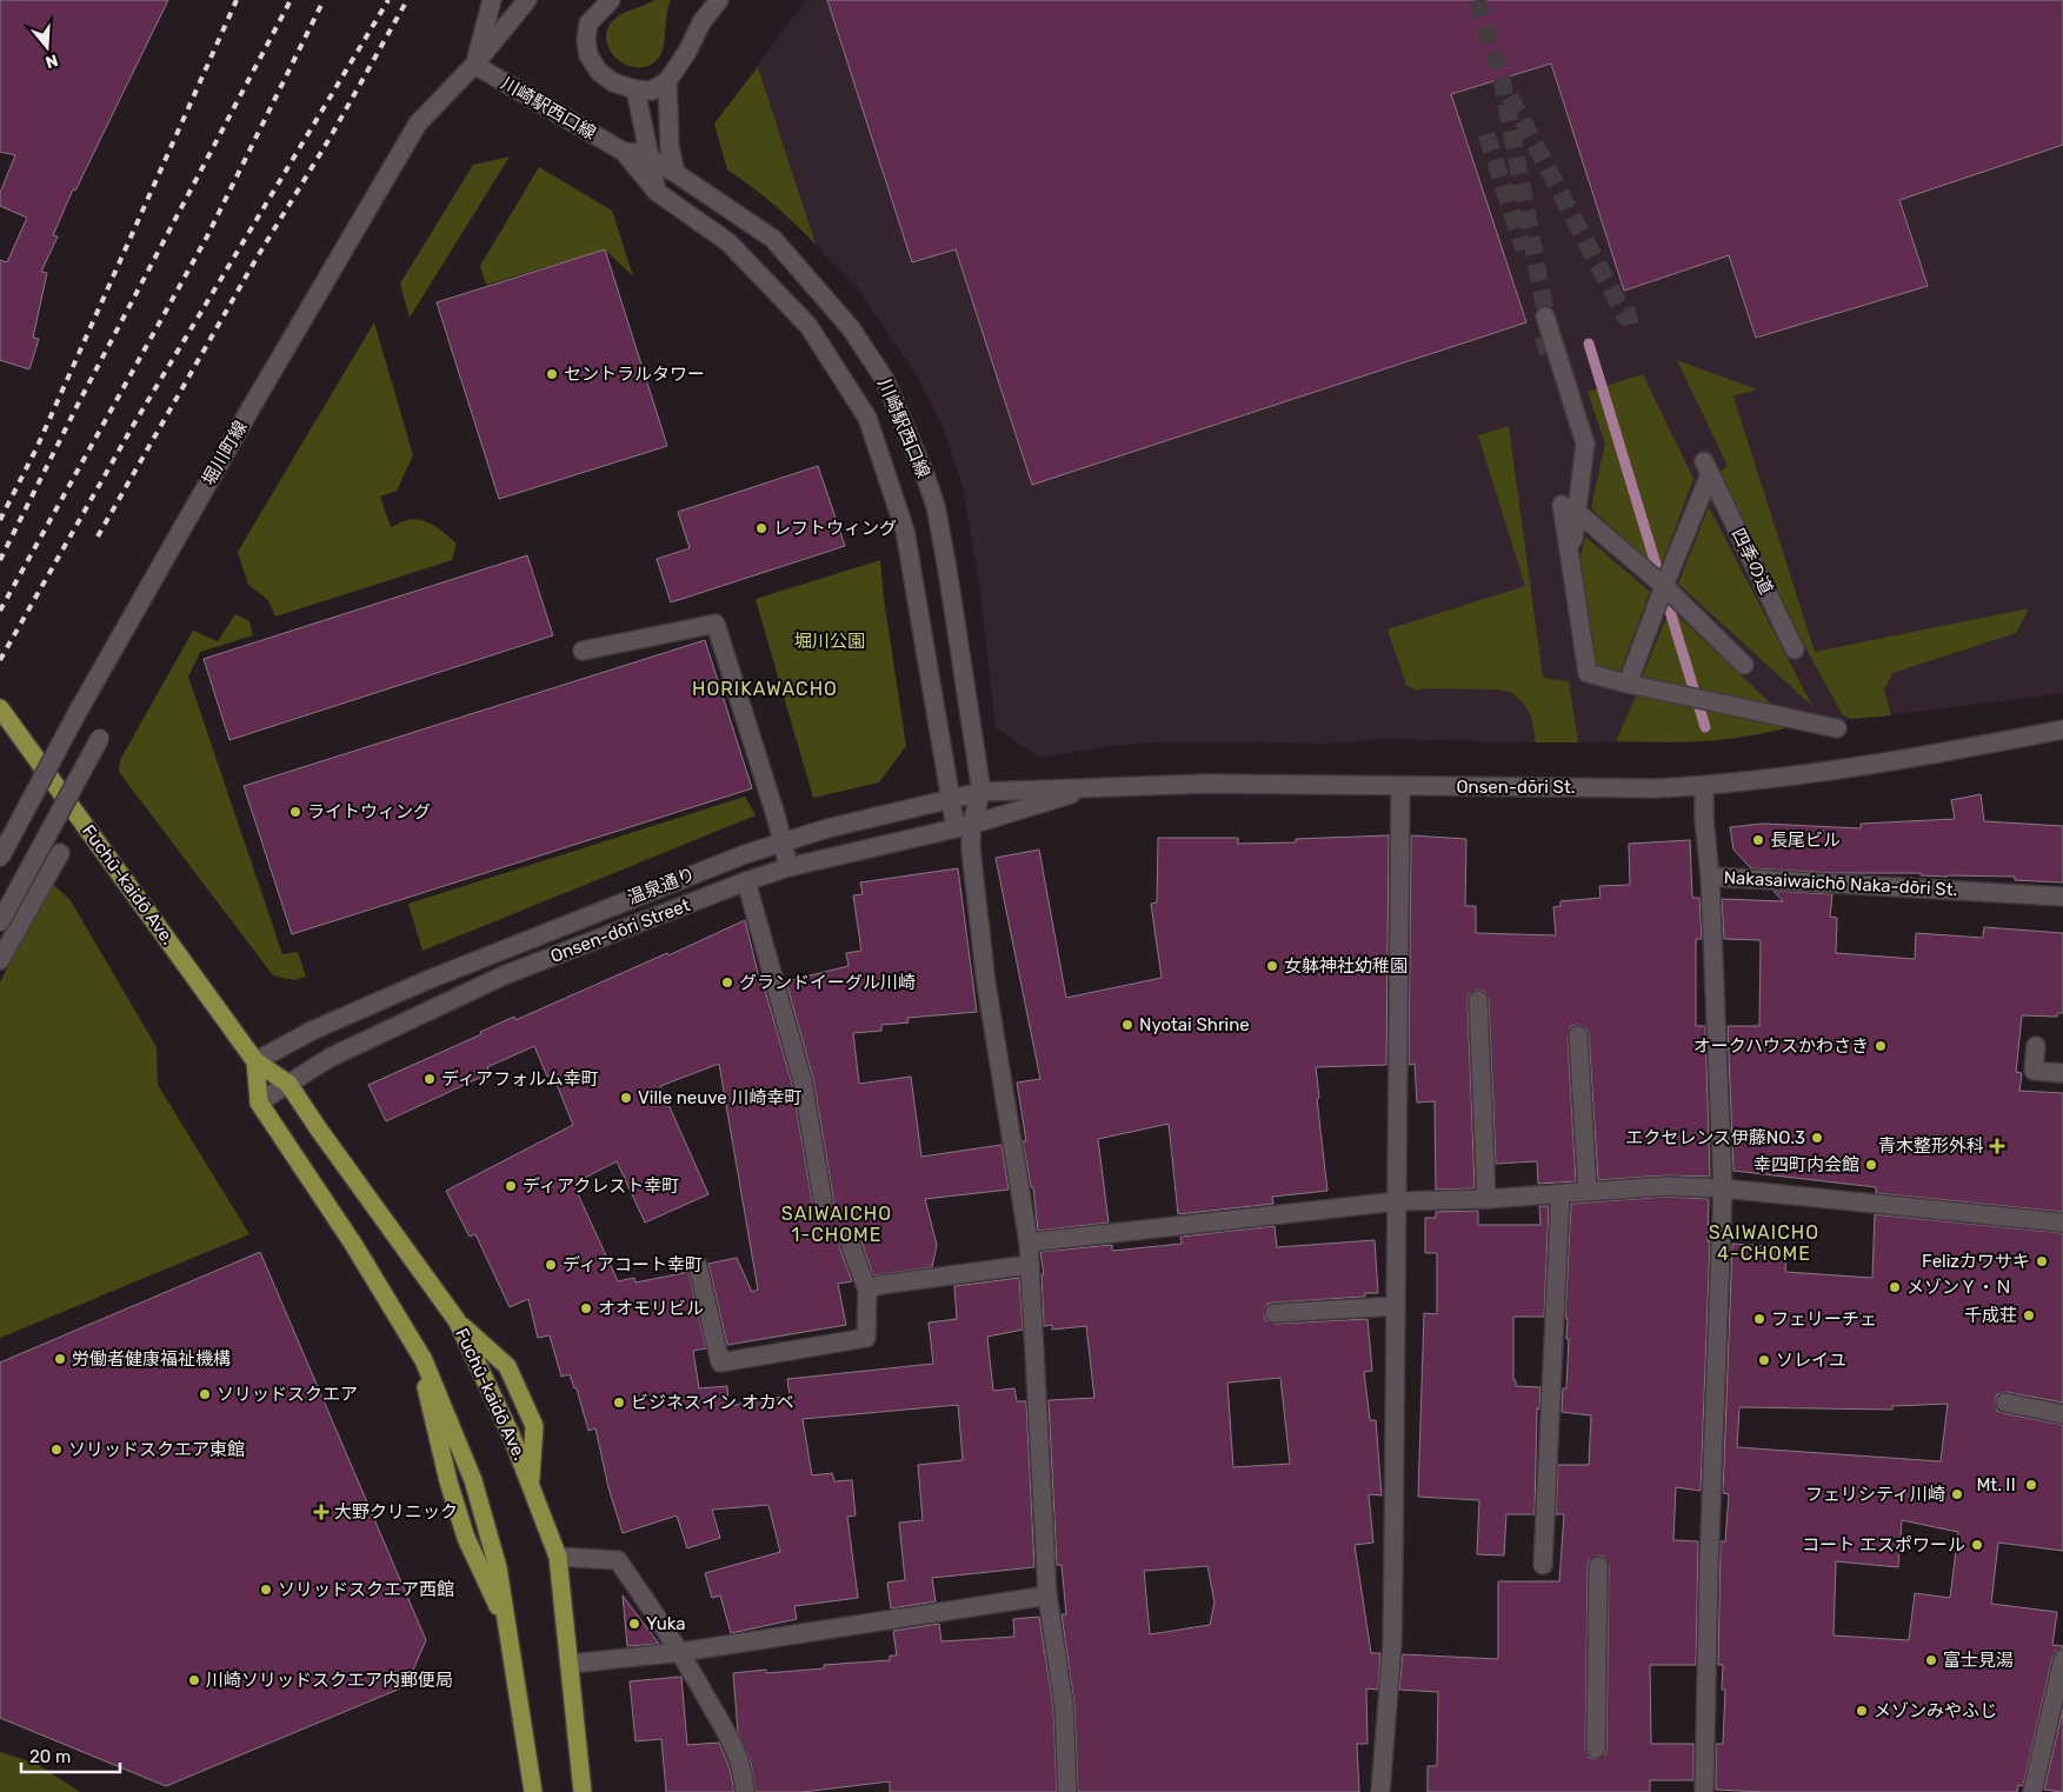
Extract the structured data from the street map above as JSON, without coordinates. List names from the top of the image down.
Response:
{
  "streets": {
    "main road": ["Fuchū-kaidō Ave."],
    "street": [
      "川崎駅西口線",
      "堀川町線",
      "四季の道",
      "Onsen-dōri St.",
      "Nakasaiwaichō Naka-dōri St.",
      "温泉通り",
      "Onsen-dōri Street"
    ]
  },
  "crossings": [
    ["川崎駅西口線", "堀川町線"],
    ["川崎駅西口線", "Onsen-dōri St."],
    ["川崎駅西口線", "温泉通り"],
    ["川崎駅西口線", "Onsen-dōri Street"],
    ["Onsen-dōri St.", "Nakasaiwaichō Naka-dōri St."],
    ["Onsen-dōri St.", "温泉通り"],
    ["Onsen-dōri St.", "Onsen-dōri Street"],
    ["Fuchū-kaidō Ave.", "温泉通り"],
    ["Fuchū-kaidō Ave.", "Onsen-dōri Street"]
  ],
  "districts": ["HORIKAWACHO", "SAIWAICHO 1-CHOME", "SAIWAICHO 4-CHOME"],
  "parks": ["堀川公園"],
  "places": {
    "other": [
      "セントラルタワー",
      "レフトウィング",
      "ライトウィング",
      "長尾ビル",
      "女躰神社幼稚園",
      "グランドイーグル川崎",
      "Nyotai Shrine",
      "オークハウスかわさき",
      "ディアフォルム幸町",
      "Ville neuve 川崎幸町",
      "エクセレンス伊藤NO.3",
      "幸四町内会館",
      "ディアクレスト幸町",
      "Felizカワサキ",
      "ディアコート幸町",
      "メゾンＹ・Ｎ",
      "オオモリビル",
      "千成荘",
      "フェリーチェ",
      "労働者健康福祉機構",
      "ソレイユ",
      "ソリッドスクエア",
      "ビジネスイン オカベ",
      "ソリッドスクエア東館",
      "Mt.Ⅱ",
      "フェリシティ川崎",
      "コート エスポワール",
      "ソリッドスクエア西館",
      "Yuka",
      "富士見湯",
      "川崎ソリッドスクエア内郵便局",
      "メゾンみやふじ"
    ],
    "health": ["青木整形外科", "大野クリニック"]
  },
  "scale_bar": "20 m",
  "north": "bottom"
}
